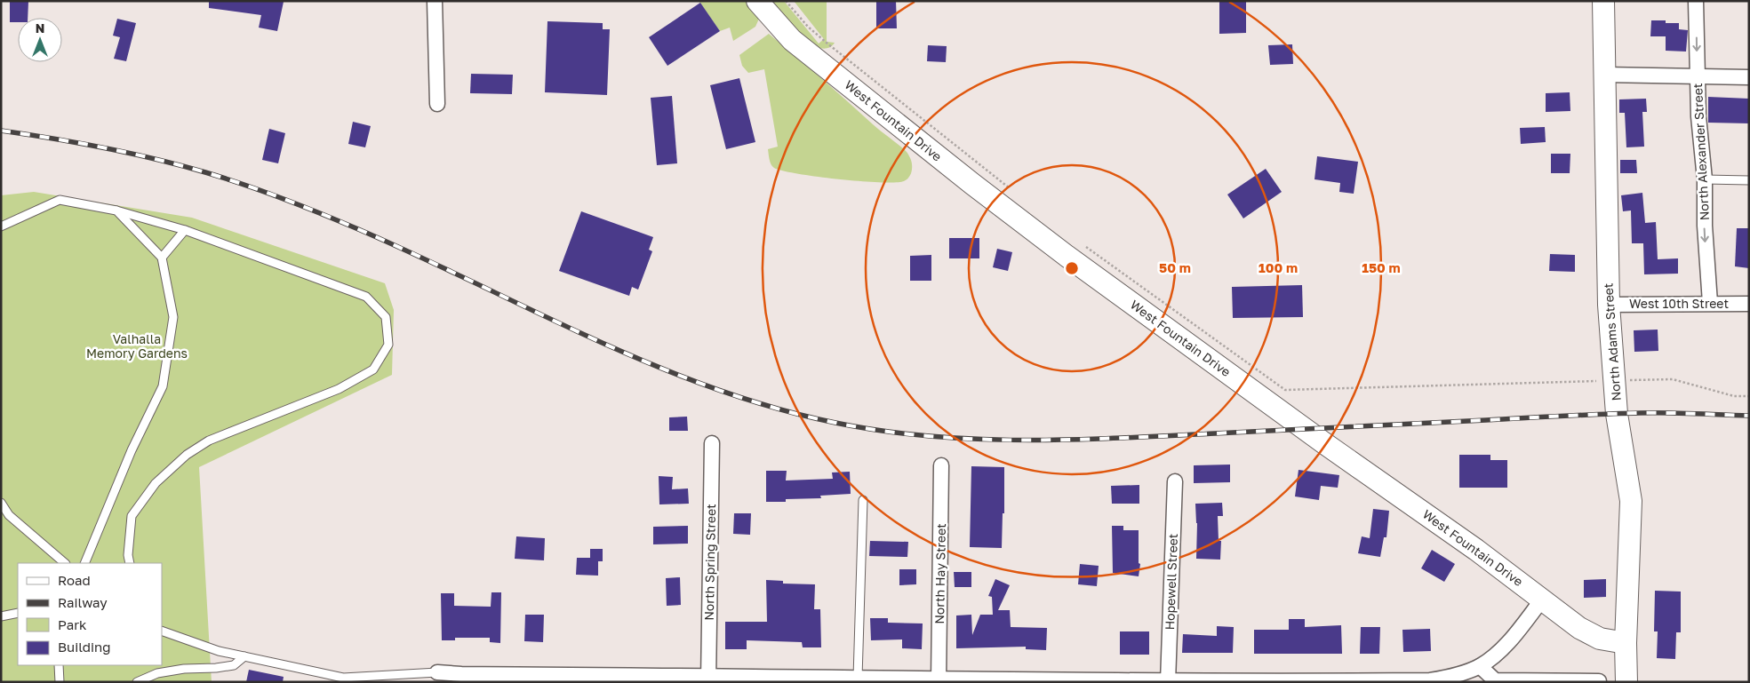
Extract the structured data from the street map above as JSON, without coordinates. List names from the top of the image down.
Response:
{
  "streets": {
    "street": [
      "West Fountain Drive",
      "North Alexander Street",
      "West 10th Street",
      "North Adams Street",
      "North Spring Street",
      "North Hay Street",
      "Hopewell Street"
    ]
  },
  "crossings": [
    ["West Fountain Drive", "North Adams Street"],
    ["North Alexander Street", "West 10th Street"],
    ["West 10th Street", "North Adams Street"]
  ],
  "one_way": ["North Alexander Street"],
  "parks": ["Valhalla Memory Gardens"],
  "legend": [
    "Road",
    "Railway",
    "Park",
    "Building"
  ],
  "north": "top",
  "rings": ["50 m", "100 m", "150 m"]
}
